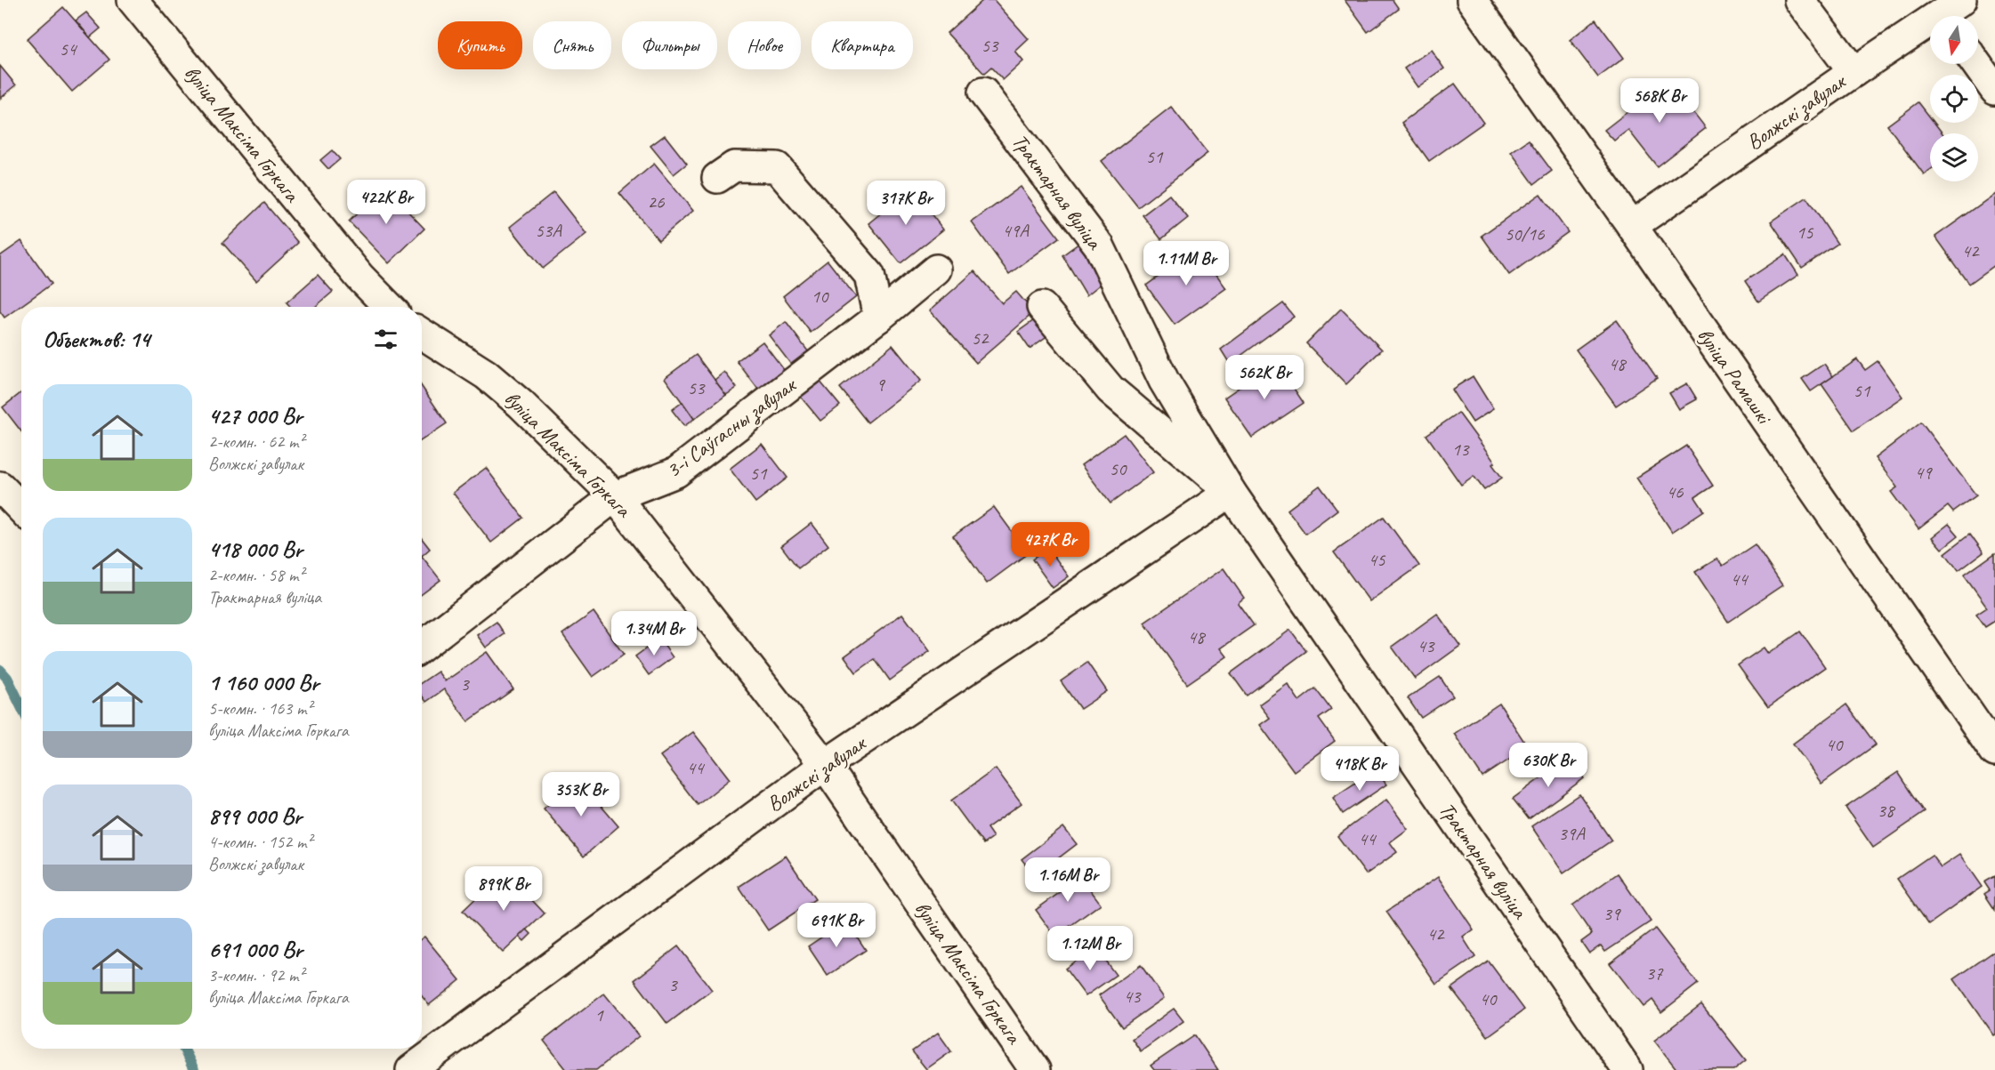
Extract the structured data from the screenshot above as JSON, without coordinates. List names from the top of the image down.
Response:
{
  "streets": {
    "street": [
      "Волжскі завулак",
      "вуліца Максіма Горкага",
      "Трактарная вуліца",
      "вуліца Рамашкі",
      "3-і Саўгасны завулак"
    ]
  },
  "crossings": [
    ["Волжскі завулак", "вуліца Максіма Горкага"],
    ["Волжскі завулак", "Трактарная вуліца"],
    ["Волжскі завулак", "вуліца Рамашкі"],
    ["вуліца Максіма Горкага", "3-і Саўгасны завулак"]
  ],
  "house_numbers": [
    "53",
    "54",
    "51",
    "26",
    "53А",
    "49А",
    "15",
    "50/16",
    "42",
    "10",
    "52",
    "48",
    "9",
    "53",
    "51",
    "13",
    "50",
    "49",
    "51",
    "46",
    "45",
    "44",
    "48",
    "43",
    "3",
    "40",
    "44",
    "38",
    "39А",
    "44",
    "39",
    "42",
    "37",
    "3",
    "43",
    "40",
    "1"
  ],
  "north": "bottom",
  "page": {
    "chip": [
      "Купить",
      "Снять",
      "Фильтры",
      "Новое",
      "Квартира"
    ],
    "price": [
      "568K Br",
      "422K Br",
      "317K Br",
      "1.11M Br",
      "562K Br",
      "427K Br",
      "1.34M Br",
      "630K Br",
      "418K Br",
      "353K Br",
      "1.16M Br",
      "899K Br",
      "691K Br",
      "1.12M Br"
    ],
    "heading": "Объектов: 14",
    "list": [
      {
        "name": "427 000 Br",
        "note": "2-комн. · 62 m² · Волжскі завулак"
      },
      {
        "name": "418 000 Br",
        "note": "2-комн. · 58 m² · Трактарная вуліца"
      },
      {
        "name": "1 160 000 Br",
        "note": "5-комн. · 163 m² · вуліца Максіма Горкага"
      },
      {
        "name": "899 000 Br",
        "note": "4-комн. · 152 m² · Волжскі завулак"
      },
      {
        "name": "691 000 Br",
        "note": "3-комн. · 92 m² · вуліца Максіма Горкага"
      }
    ]
  }
}
